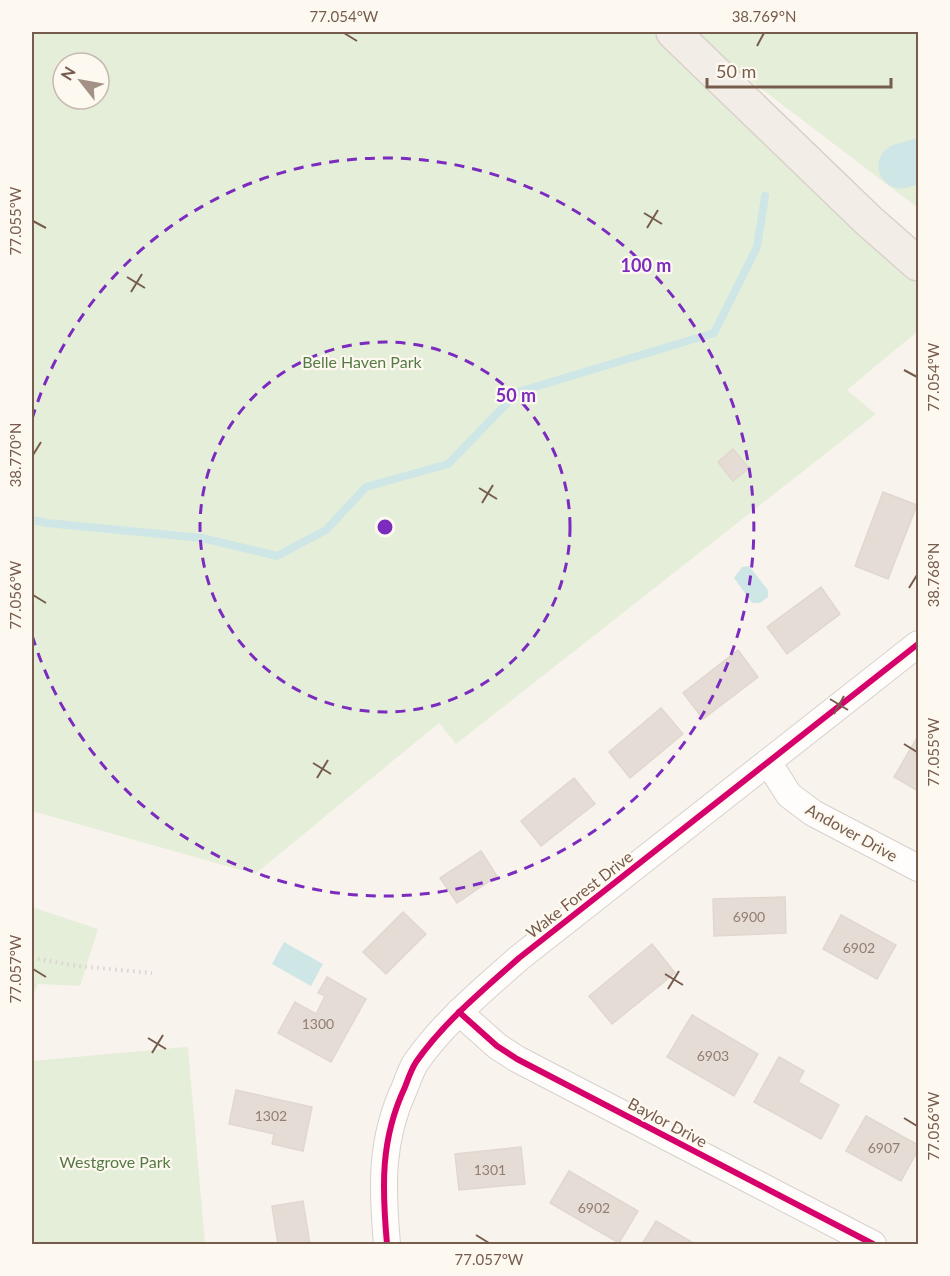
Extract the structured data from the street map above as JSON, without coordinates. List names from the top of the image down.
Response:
{
  "streets": {
    "street": ["Andover Drive", "Wake Forest Drive", "Baylor Drive"]
  },
  "crossings": [
    ["Andover Drive", "Wake Forest Drive"],
    ["Wake Forest Drive", "Baylor Drive"]
  ],
  "parks": ["Belle Haven Park", "Westgrove Park"],
  "house_numbers": [
    "6900",
    "6902",
    "1300",
    "6903",
    "1302",
    "6907",
    "1301",
    "6902"
  ],
  "scale_bar": "50 m",
  "north": "top left",
  "coordinates": [
    "77.054°W",
    "38.769°N",
    "77.055°W",
    "38.770°N",
    "38.768°N",
    "77.056°W",
    "77.057°W"
  ],
  "rings": ["100 m", "50 m"]
}
